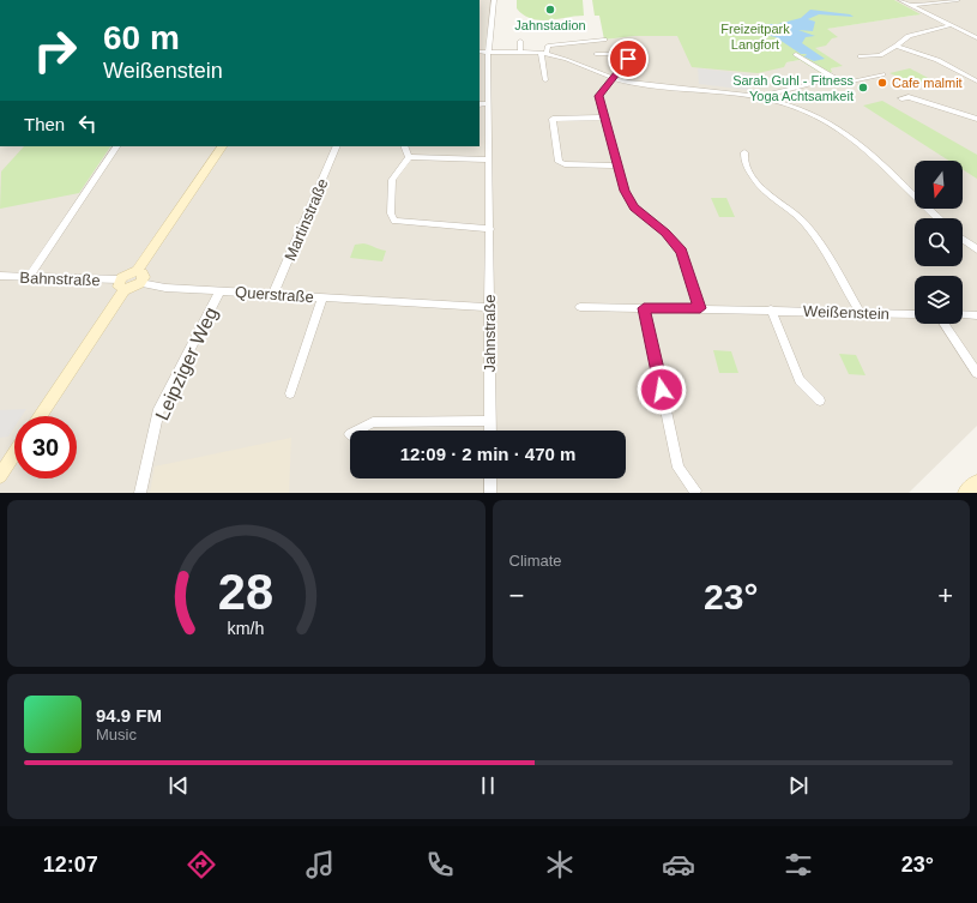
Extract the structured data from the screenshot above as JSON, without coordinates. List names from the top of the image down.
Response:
{
  "streets": {
    "street": [
      "Martinstraße",
      "Bahnstraße",
      "Querstraße",
      "Weißenstein",
      "Jahnstraße",
      "Leipziger Weg"
    ]
  },
  "crossings": [
    ["Martinstraße", "Querstraße"],
    ["Querstraße", "Jahnstraße"],
    ["Querstraße", "Leipziger Weg"]
  ],
  "parks": ["Freizeitpark Langfort"],
  "places": ["Jahnstadion", "Cafe malmit", "Sarah Guhl - Fitness Yoga Achtsamkeit"],
  "north": "bottom",
  "page": {
    "turn": ["60 m", "Weißenstein"],
    "then": "Then",
    "limit": "30",
    "trip": "12:09 · 2 min · 470 m",
    "tile": "Climate",
    "heat": ["−", "23°", "+"],
    "song": ["94.9 FM", "Music"],
    "tabs": ["12:07", "23°"],
    "gauge": ["28", "km/h"]
  }
}
